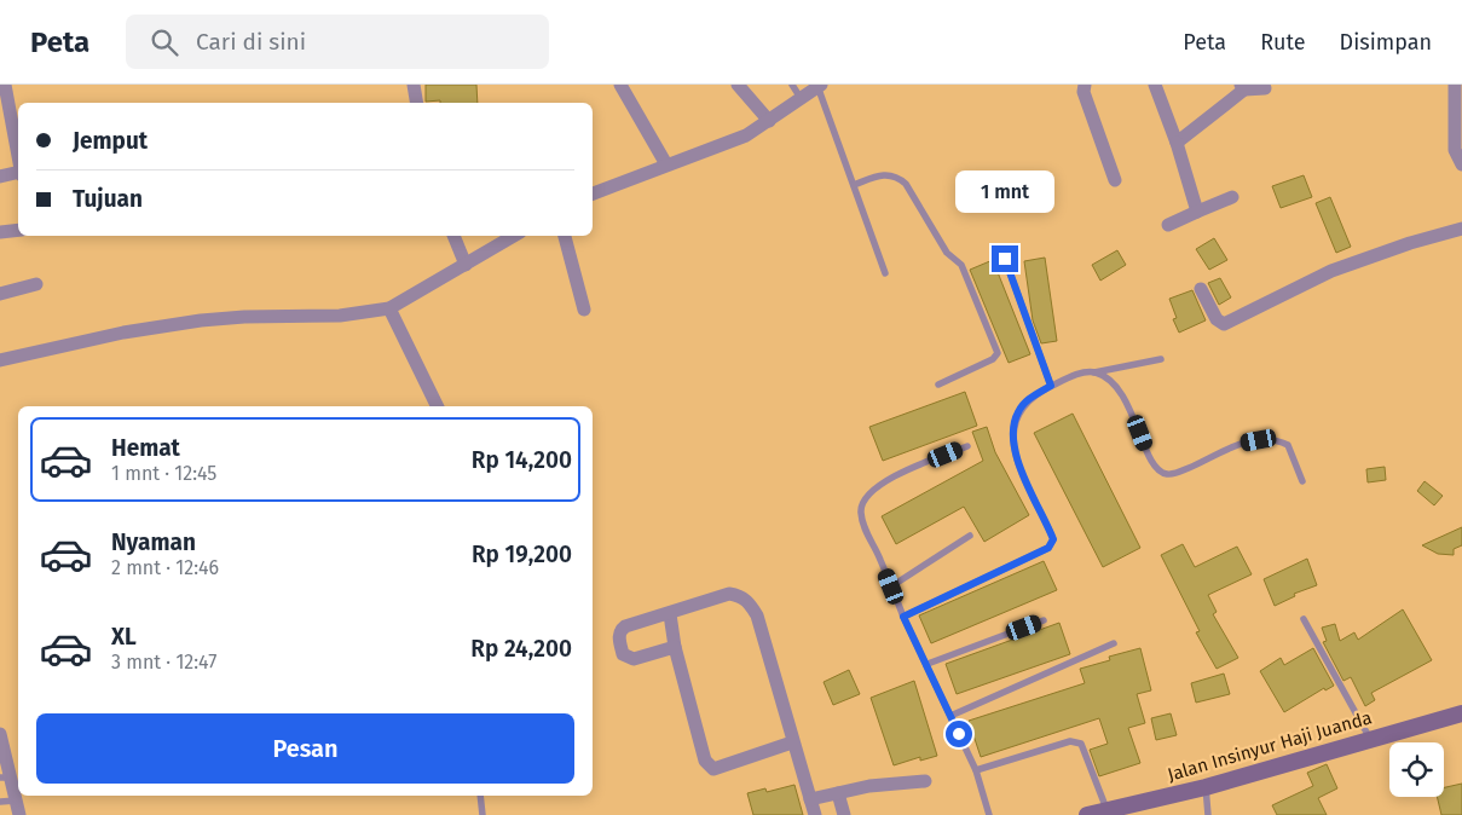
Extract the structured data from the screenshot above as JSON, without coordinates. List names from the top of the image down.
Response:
{
  "streets": {
    "main road": ["Jalan Insinyur Haji Juanda"]
  },
  "page": {
    "header": "Peta",
    "search": "Cari di sini",
    "nav": ["Peta", "Rute", "Disimpan"],
    "banner": ["Jemput", "Tujuan"],
    "bubble": "1 mnt",
    "list": [
      {
        "name": "Hemat",
        "note": "1 mnt · 12:45",
        "value": "Rp 14,200"
      },
      {
        "name": "Nyaman",
        "note": "2 mnt · 12:46",
        "value": "Rp 19,200"
      },
      {
        "name": "XL",
        "note": "3 mnt · 12:47",
        "value": "Rp 24,200"
      }
    ],
    "buttons": "Pesan"
  }
}
